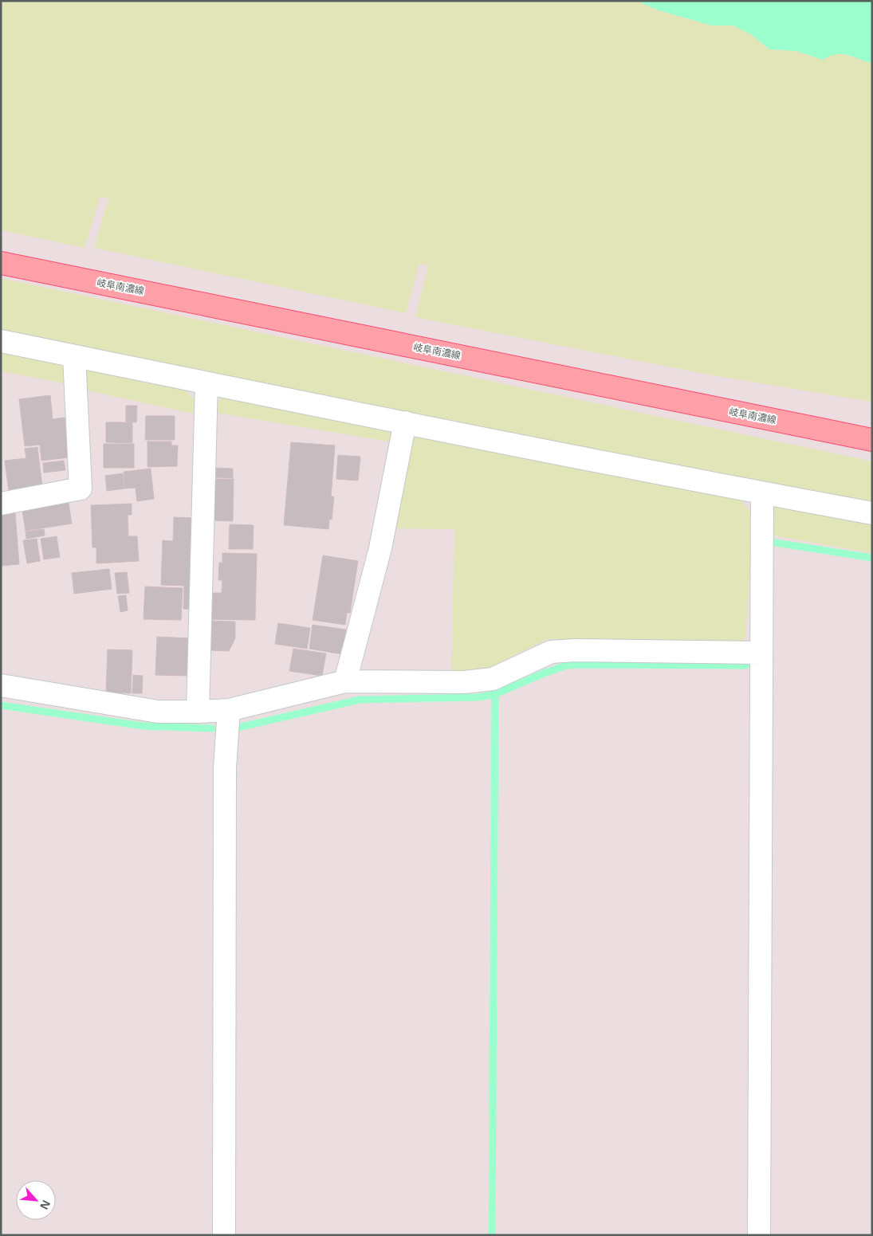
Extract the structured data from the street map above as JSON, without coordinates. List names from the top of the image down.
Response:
{
  "streets": {
    "main road": ["岐阜南濃線"]
  },
  "north": "bottom right"
}
